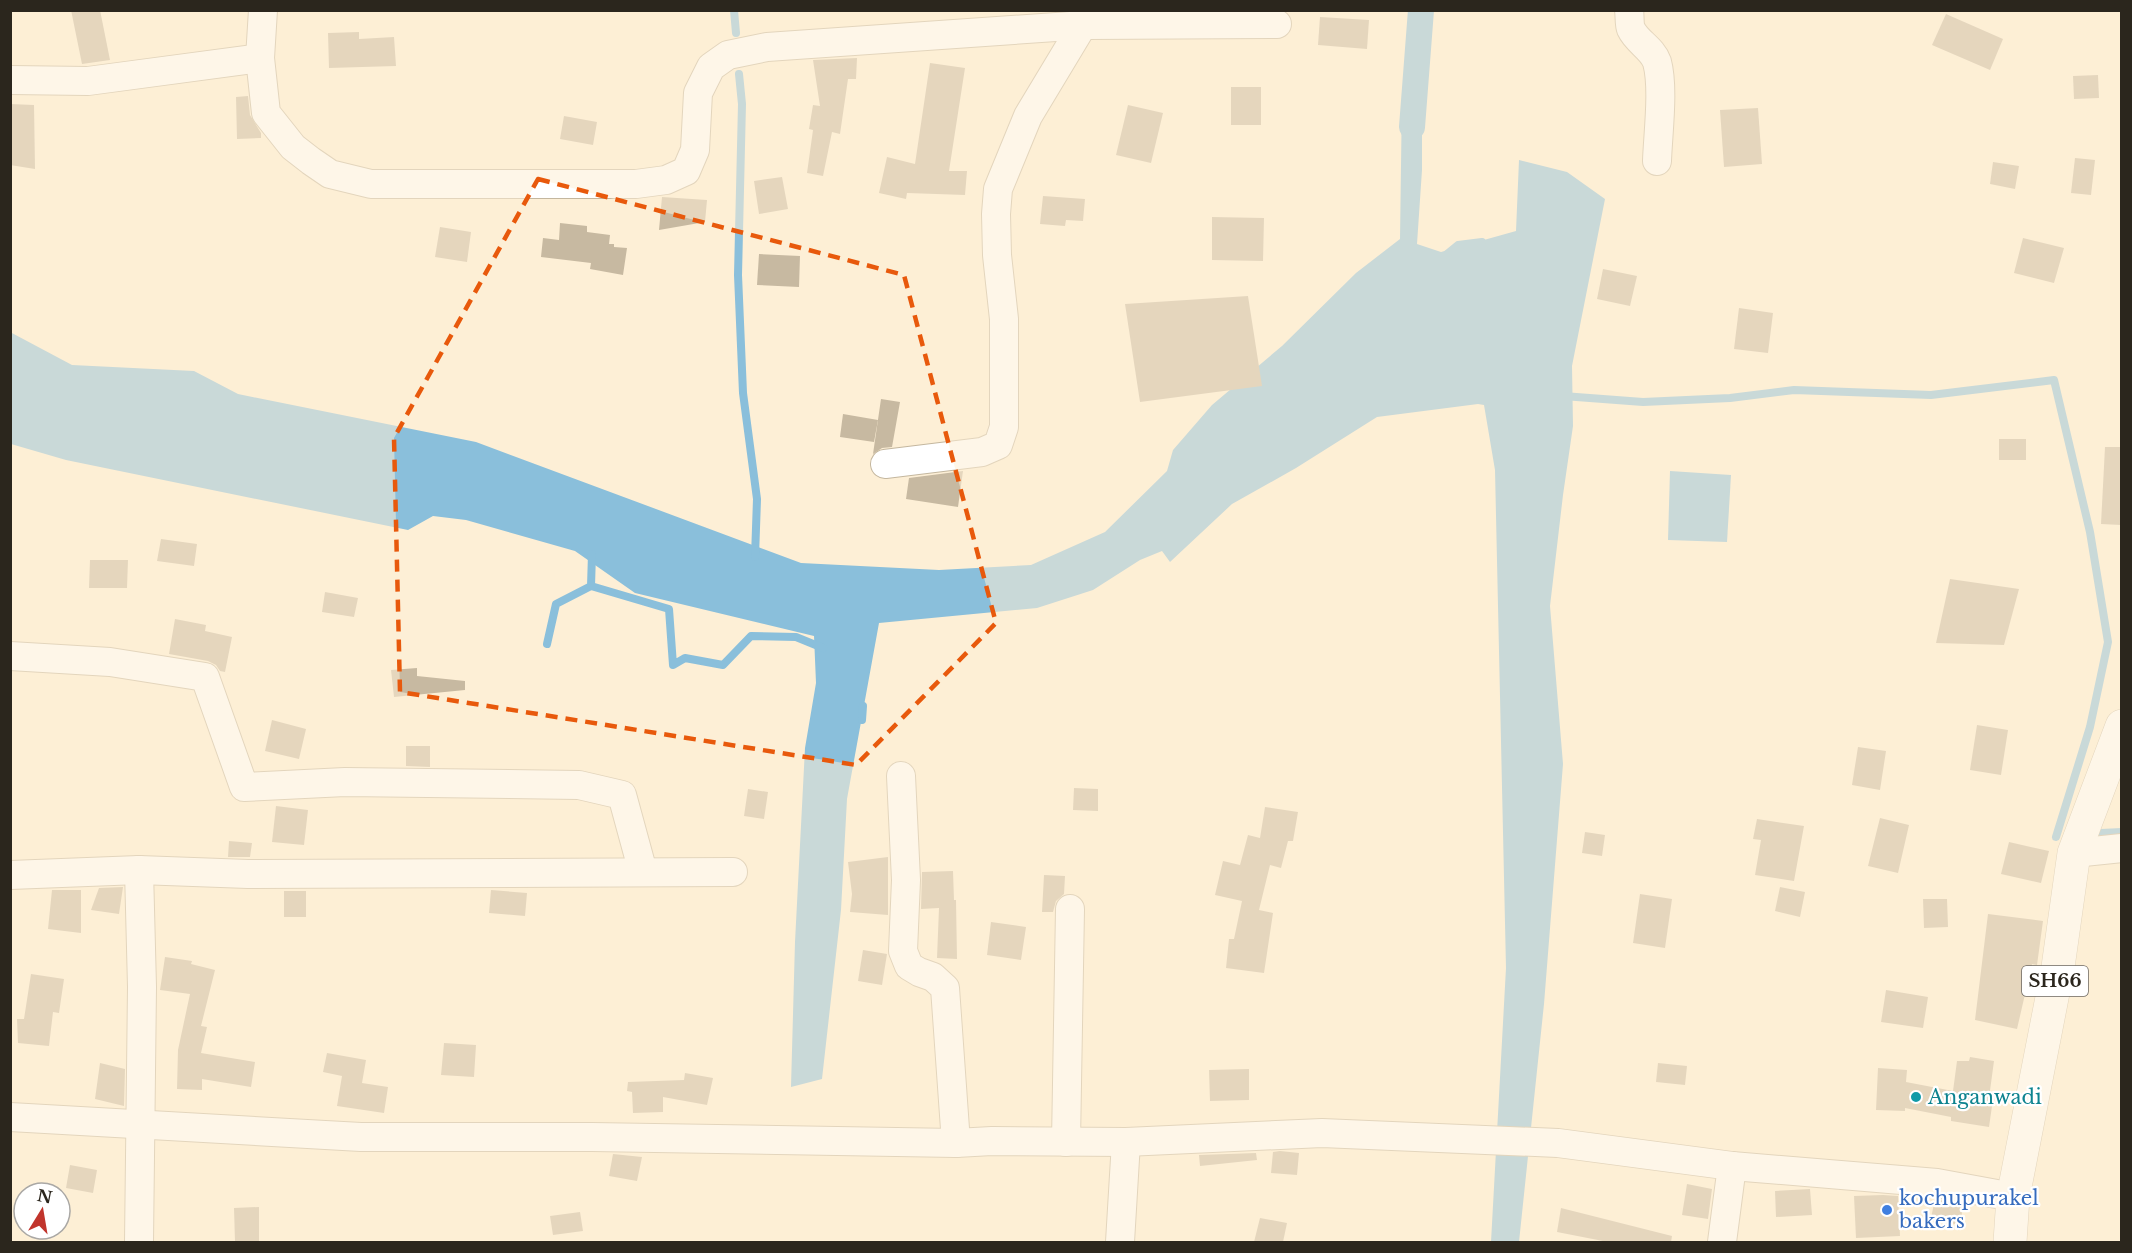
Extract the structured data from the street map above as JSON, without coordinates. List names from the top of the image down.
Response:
{
  "streets": {
    "main road": ["SH66"]
  },
  "places": ["Anganwadi", "kochupurakel bakers"],
  "north": "top"
}
